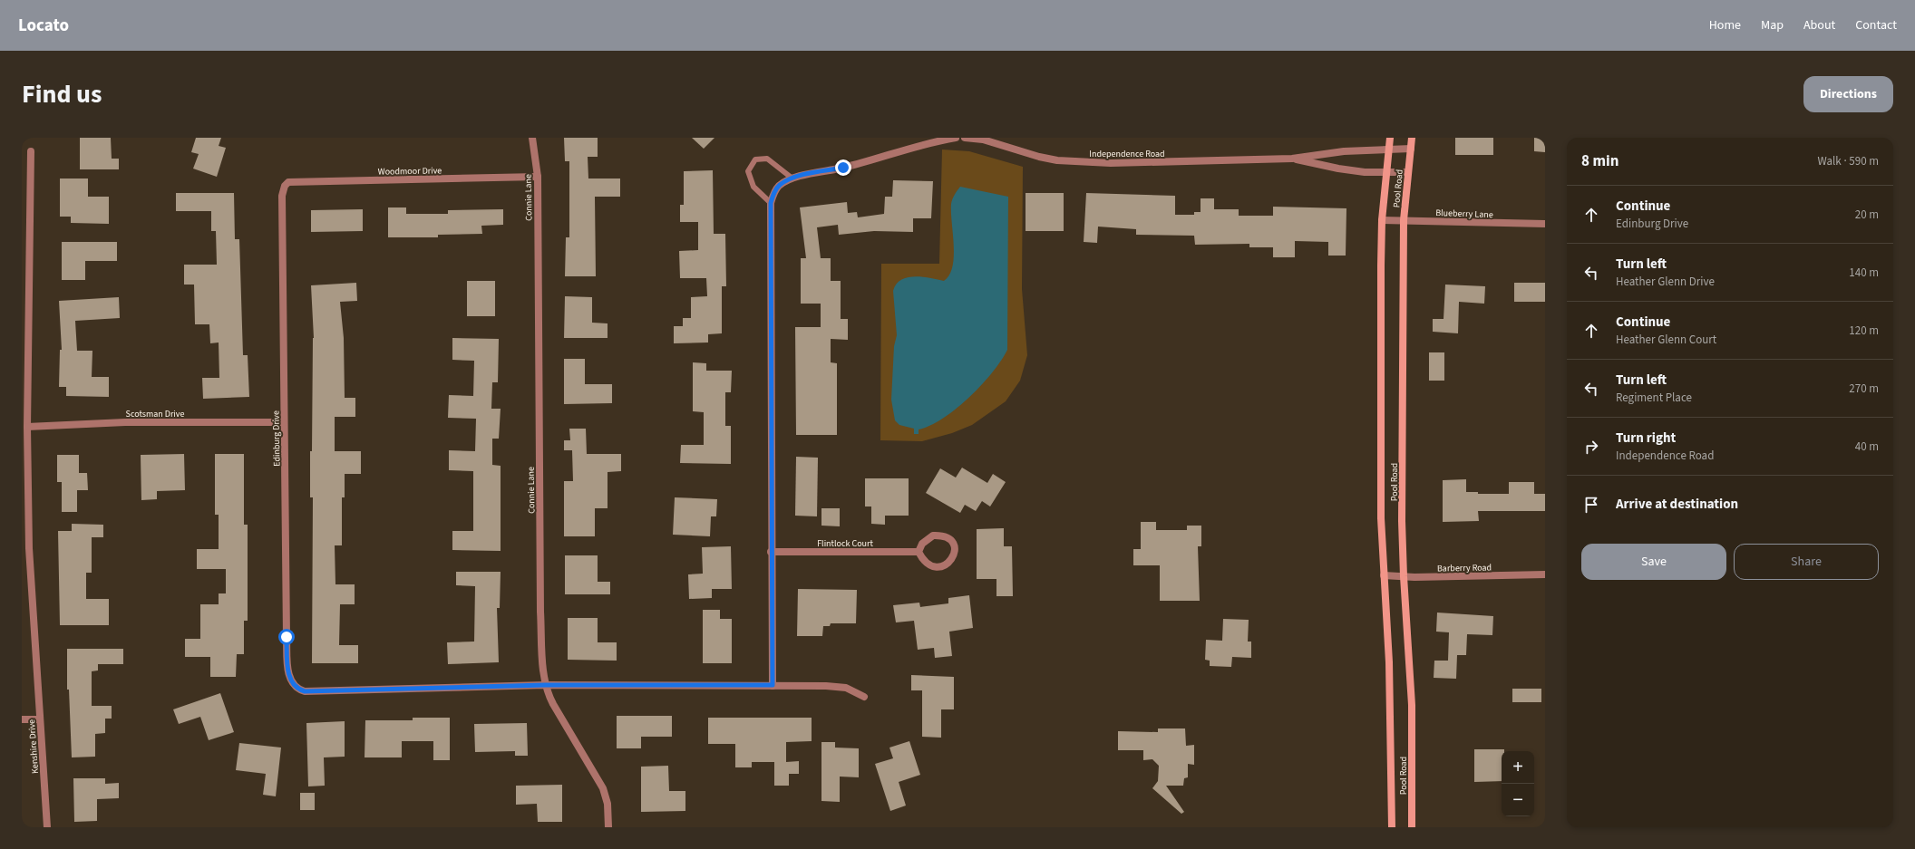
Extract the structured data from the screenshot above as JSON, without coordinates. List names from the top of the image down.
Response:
{
  "streets": {
    "main road": ["Pool Road"],
    "street": [
      "Independence Road",
      "Woodmoor Drive",
      "Connie Lane",
      "Blueberry Lane",
      "Scotsman Drive",
      "Edinburg Drive",
      "Flintlock Court",
      "Barberry Road",
      "Kenshire Drive"
    ]
  },
  "crossings": [
    ["Independence Road", "Pool Road"],
    ["Woodmoor Drive", "Connie Lane"],
    ["Woodmoor Drive", "Edinburg Drive"],
    ["Pool Road", "Blueberry Lane"],
    ["Pool Road", "Barberry Road"],
    ["Connie Lane", "Edinburg Drive"],
    ["Scotsman Drive", "Edinburg Drive"],
    ["Scotsman Drive", "Kenshire Drive"]
  ],
  "page": {
    "header": "Locato",
    "nav": [
      "Home",
      "Map",
      "About",
      "Contact"
    ],
    "title": "Find us",
    "buttons": [
      "Directions",
      ["Save", "Share"]
    ],
    "heading": ["8 min", "Walk · 590 m"],
    "list": [
      ["Continue", "Edinburg Drive", "20 m"],
      ["Turn left", "Heather Glenn Drive", "140 m"],
      ["Continue", "Heather Glenn Court", "120 m"],
      ["Turn left", "Regiment Place", "270 m"],
      ["Turn right", "Independence Road", "40 m"],
      "Arrive at destination"
    ],
    "map_buttons": ["+", "−"]
  }
}
